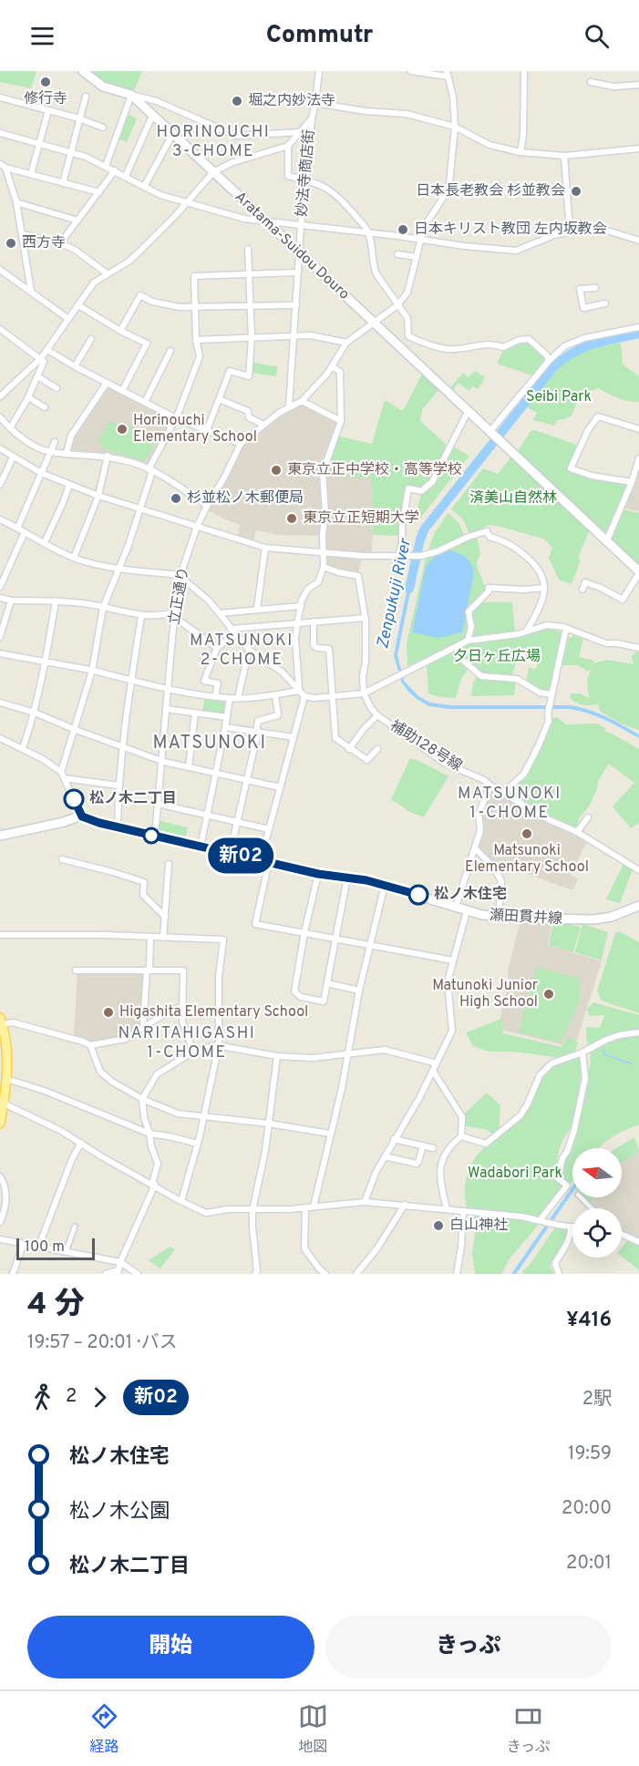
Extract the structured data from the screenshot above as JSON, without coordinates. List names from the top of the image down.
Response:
{
  "streets": {
    "main road": ["Aratama-Suidou Douro", "瀬田貫井線"],
    "street": ["妙法寺商店街", "立正通り", "補助128号線"]
  },
  "crossings": [
    ["妙法寺商店街", "Aratama-Suidou Douro"],
    ["妙法寺商店街", "立正通り"],
    ["立正通り", "瀬田貫井線"]
  ],
  "districts": [
    "HORINOUCHI 3-CHOME",
    "MATSUNOKI 2-CHOME",
    "MATSUNOKI",
    "MATSUNOKI 1-CHOME",
    "NARITAHIGASHI 1-CHOME"
  ],
  "water": ["Zenpukuji River"],
  "parks": [
    "Seibi Park",
    "済美山自然林",
    "夕日ヶ丘広場",
    "Wadabori Park"
  ],
  "places": [
    "修行寺",
    "堀之内妙法寺",
    "日本長老教会 杉並教会",
    "日本キリスト教団 左内坂教会",
    "西方寺",
    "Horinouchi Elementary School",
    "東京立正中学校・高等学校",
    "杉並松ノ木郵便局",
    "東京立正短期大学",
    "松ノ木二丁目",
    "Matsunoki Elementary School",
    "松ノ木住宅",
    "Matunoki Junior High School",
    "Higashita Elementary School",
    "白山神社"
  ],
  "lines": ["bus line 新02"],
  "scale_bar": "100 m",
  "north": "left",
  "page": {
    "header": "Commutr",
    "on_map": "新02",
    "scale": "100 m",
    "heading": ["4 分", "19:57 – 20:01 · バス", "¥416"],
    "legs": ["2", "新02", "2駅"],
    "list": [
      {
        "name": "松ノ木住宅",
        "value": "19:59"
      },
      {
        "name": "松ノ木公園",
        "value": "20:00"
      },
      {
        "name": "松ノ木二丁目",
        "value": "20:01"
      }
    ],
    "buttons": ["開始", "きっぷ"],
    "tabs": ["経路", "地図", "きっぷ"]
  }
}
